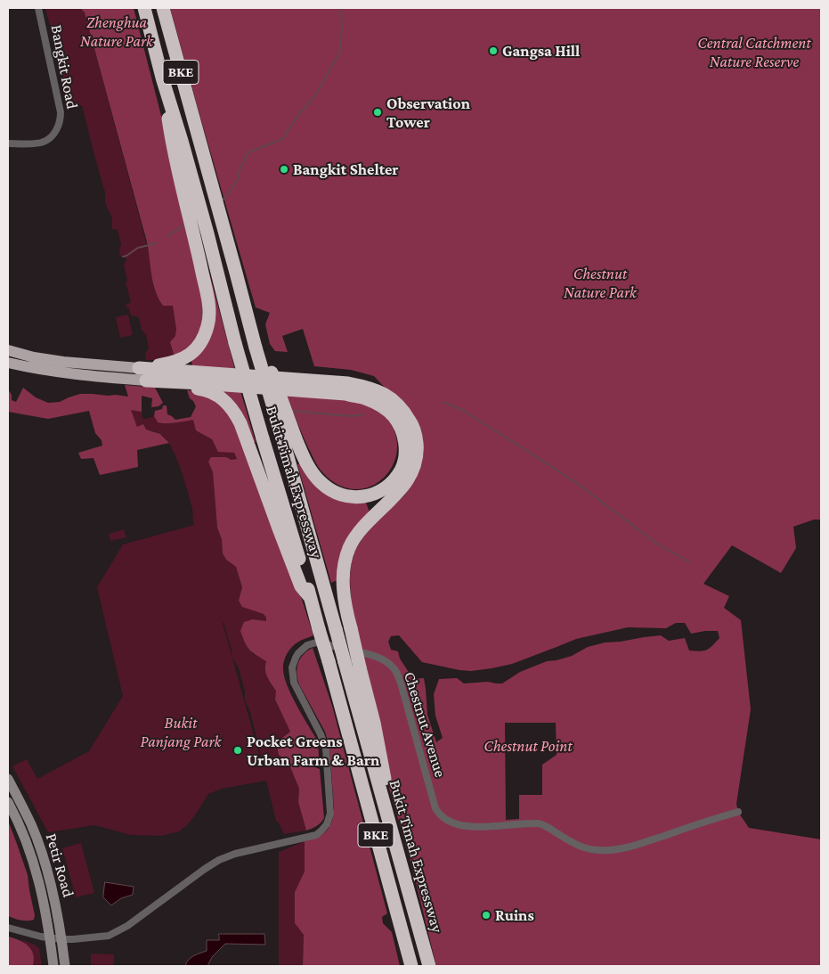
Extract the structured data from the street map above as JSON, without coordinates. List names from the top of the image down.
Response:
{
  "streets": {
    "highway": ["BKE", "Bukit Timah Expressway"],
    "main road": ["Petir Road"],
    "street": ["Bangkit Road", "Chestnut Avenue"]
  },
  "crossings": [
    ["BKE", "Bukit Timah Expressway"],
    ["Chestnut Avenue", "Petir Road"]
  ],
  "parks": [
    "Zhenghua Nature Park",
    "Central Catchment Nature Reserve",
    "Chestnut Nature Park",
    "Bukit Panjang Park",
    "Chestnut Point"
  ],
  "places": [
    "Gangsa Hill",
    "Observation Tower",
    "Bangkit Shelter",
    "Pocket Greens Urban Farm & Barn",
    "Ruins"
  ]
}
